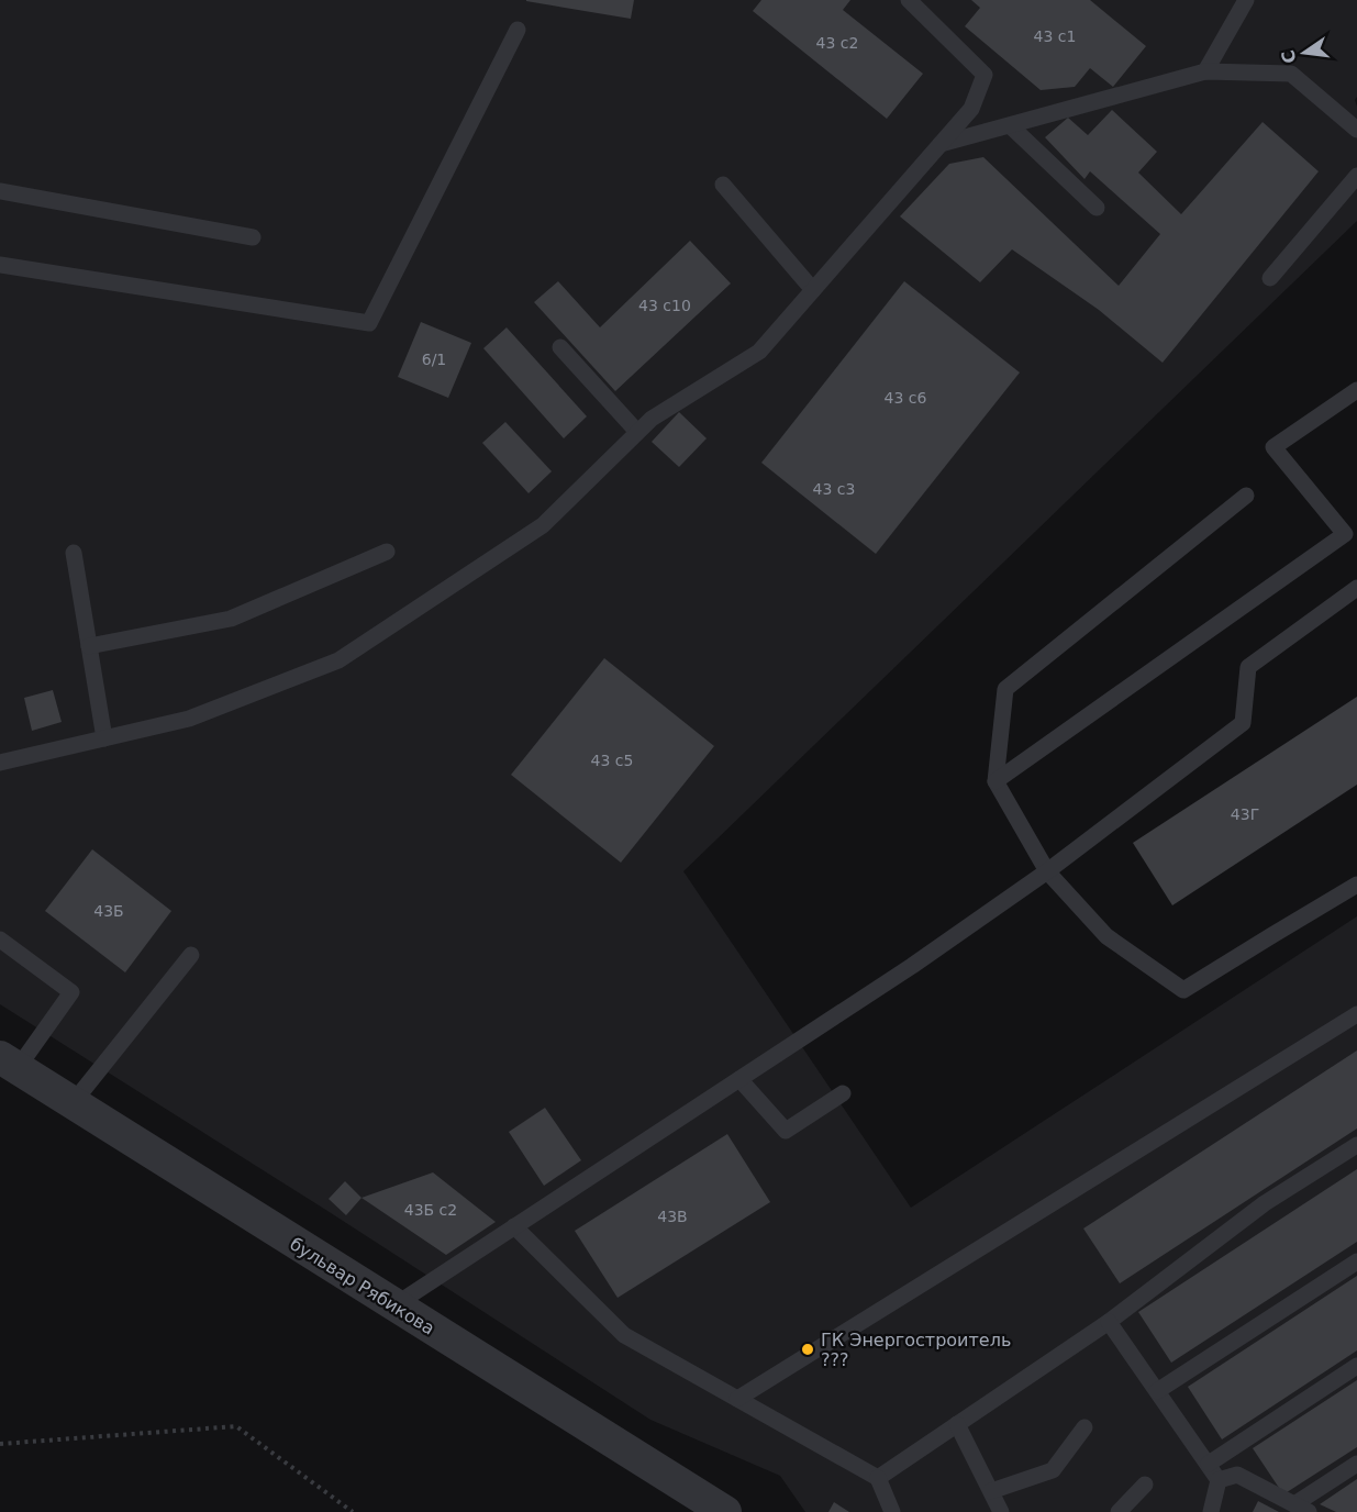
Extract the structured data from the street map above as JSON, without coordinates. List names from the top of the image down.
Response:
{
  "streets": {
    "street": ["бульвар Рябикова"]
  },
  "places": ["ГК Энергостроитель ???"],
  "house_numbers": [
    "43 с1",
    "43 с2",
    "43 с10",
    "6/1",
    "43 с6",
    "43 с3",
    "43 с5",
    "43Г",
    "43Б",
    "43Б с2",
    "43В"
  ],
  "north": "left"
}
